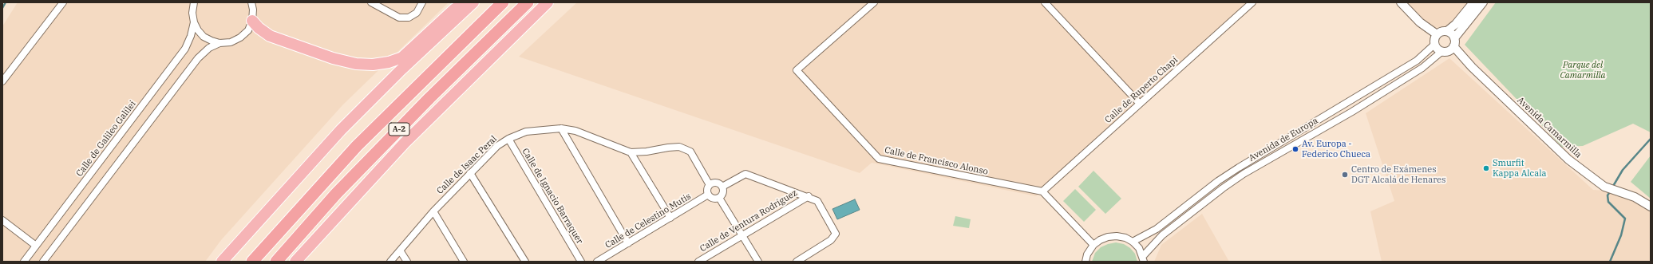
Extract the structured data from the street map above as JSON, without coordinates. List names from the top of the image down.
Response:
{
  "streets": {
    "highway": ["A-2"],
    "street": [
      "Calle de Ruperto Chapí",
      "Avenida Camarmilla",
      "Calle de Galileo Galilei",
      "Avenida de Europa",
      "Calle de Francisco Alonso",
      "Calle de Isaac Peral",
      "Calle de Ignacio Barraquer",
      "Calle de Celestino Mutis",
      "Calle de Ventura Rodríguez"
    ]
  },
  "crossings": [
    ["Calle de Ruperto Chapí", "Calle de Francisco Alonso"],
    ["Avenida Camarmilla", "Avenida de Europa"],
    ["Calle de Isaac Peral", "Calle de Ignacio Barraquer"],
    ["Calle de Isaac Peral", "Calle de Celestino Mutis"]
  ],
  "parks": ["Parque del Camarmilla"],
  "places": ["Av. Europa - Federico Chueca", "Smurfit Kappa Alcala", "Centro de Exámenes DGT Alcalá de Henares"]
}
